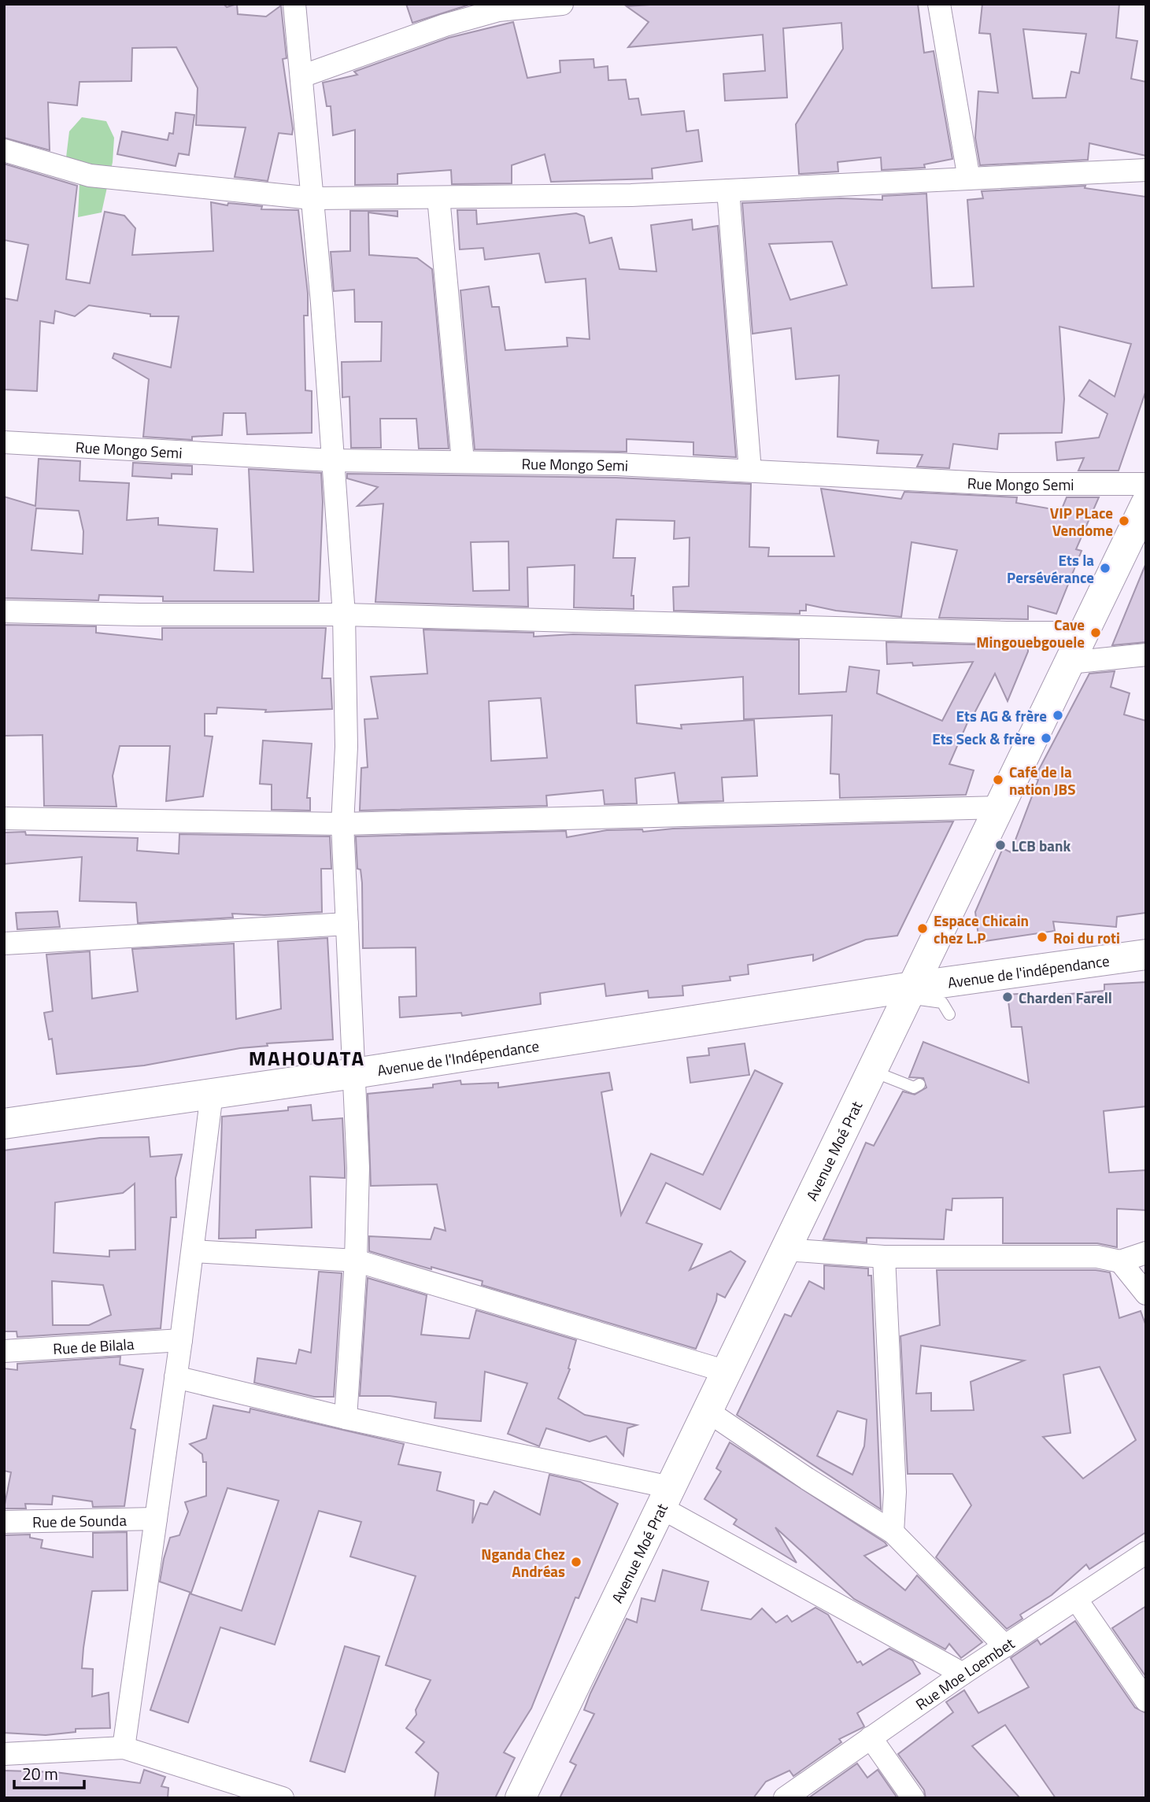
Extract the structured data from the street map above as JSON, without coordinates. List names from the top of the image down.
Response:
{
  "streets": {
    "street": [
      "Rue Mongo Semi",
      "Avenue de l'indépendance",
      "Avenue de l'Indépendance",
      "Avenue Moé Prat",
      "Rue de Bilala",
      "Rue de Sounda",
      "Rue Moe Loembet"
    ]
  },
  "crossings": [
    ["Avenue de l'indépendance", "Avenue de l'Indépendance"],
    ["Avenue de l'indépendance", "Avenue Moé Prat"],
    ["Avenue de l'Indépendance", "Avenue Moé Prat"]
  ],
  "districts": ["MAHOUATA"],
  "places": [
    "VIP PLace Vendome",
    "Ets la Persévérance",
    "Cave Mingouebgouele",
    "Ets AG & frère",
    "Ets Seck & frère",
    "Café de la nation JBS",
    "LCB bank",
    "Espace Chicain chez L.P",
    "Roi du roti",
    "Charden Farell",
    "Nganda Chez Andréas"
  ],
  "scale_bar": "20 m"
}
